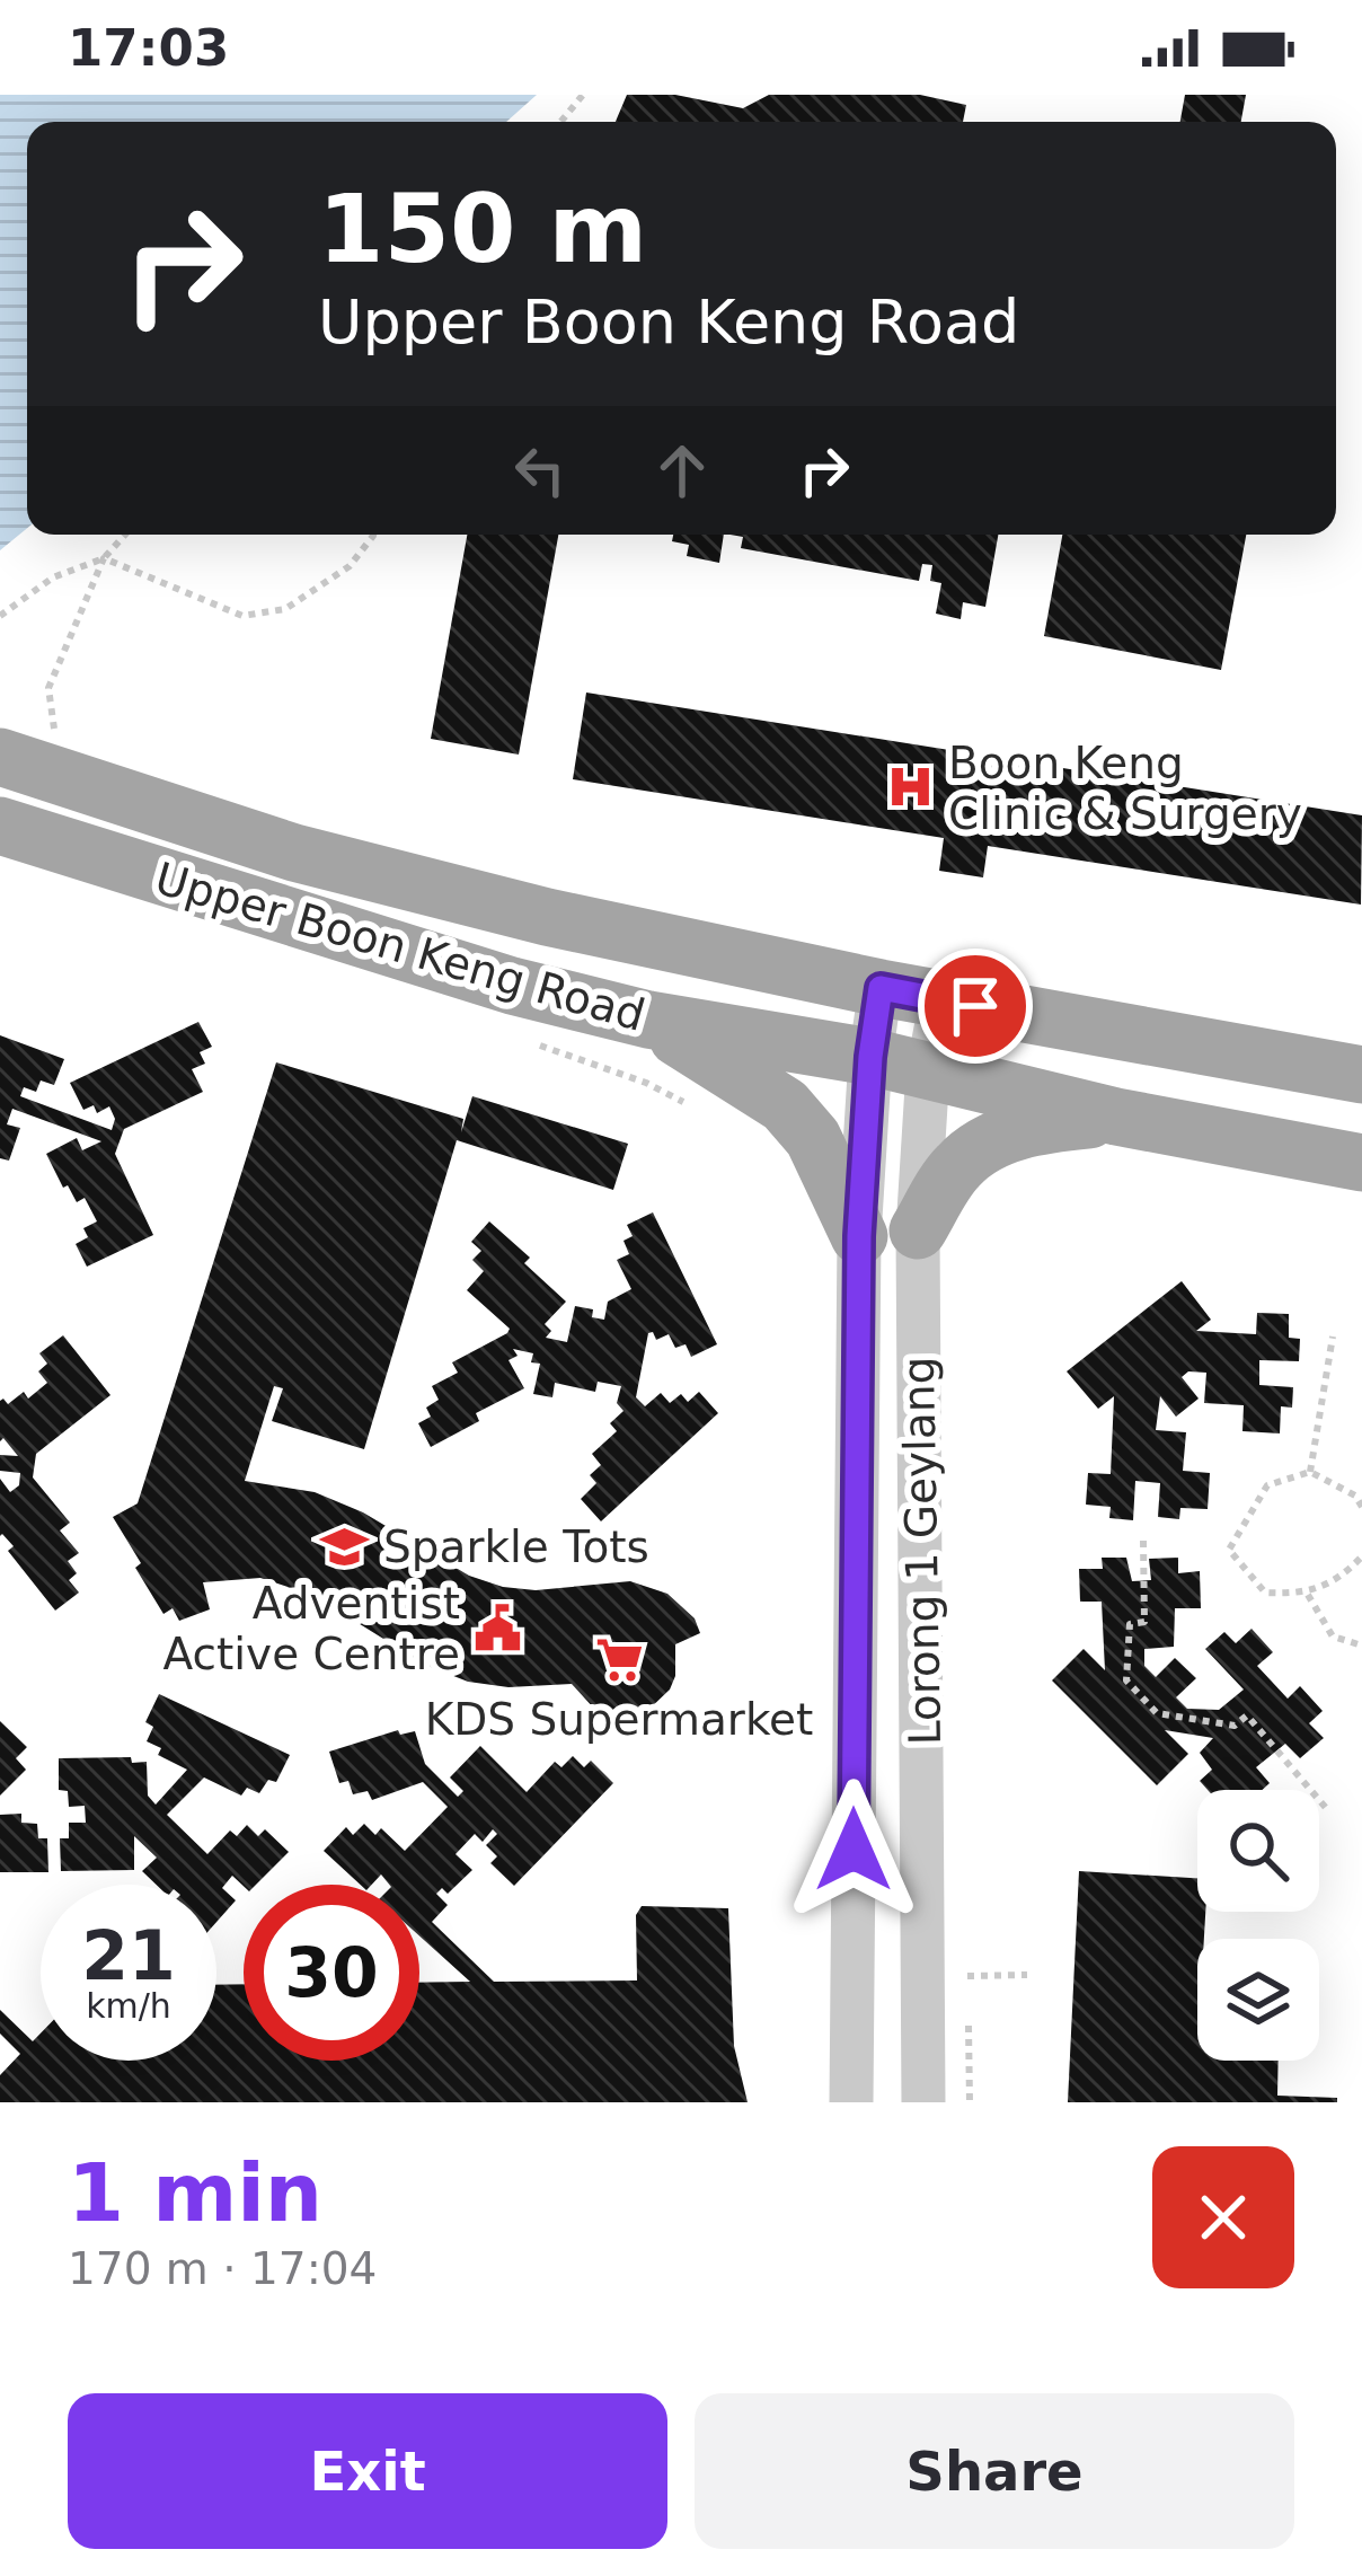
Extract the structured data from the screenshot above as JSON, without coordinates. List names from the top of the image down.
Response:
{
  "streets": {
    "main road": ["Upper Boon Keng Road"],
    "street": ["Lorong 1 Geylang"]
  },
  "crossings": [
    ["Upper Boon Keng Road", "Lorong 1 Geylang"]
  ],
  "places": {
    "hospital": ["Boon Keng Clinic & Surgery"],
    "school or university": ["Sparkle Tots"],
    "public building": ["Adventist Active Centre"],
    "supermarket": ["KDS Supermarket"]
  },
  "page": {
    "status": "17:03",
    "turn": ["150 m", "Upper Boon Keng Road"],
    "speed": "21 km/h",
    "limit": "30",
    "heading": ["1 min", "170 m · 17:04"],
    "buttons": ["Exit", "Share"]
  }
}
